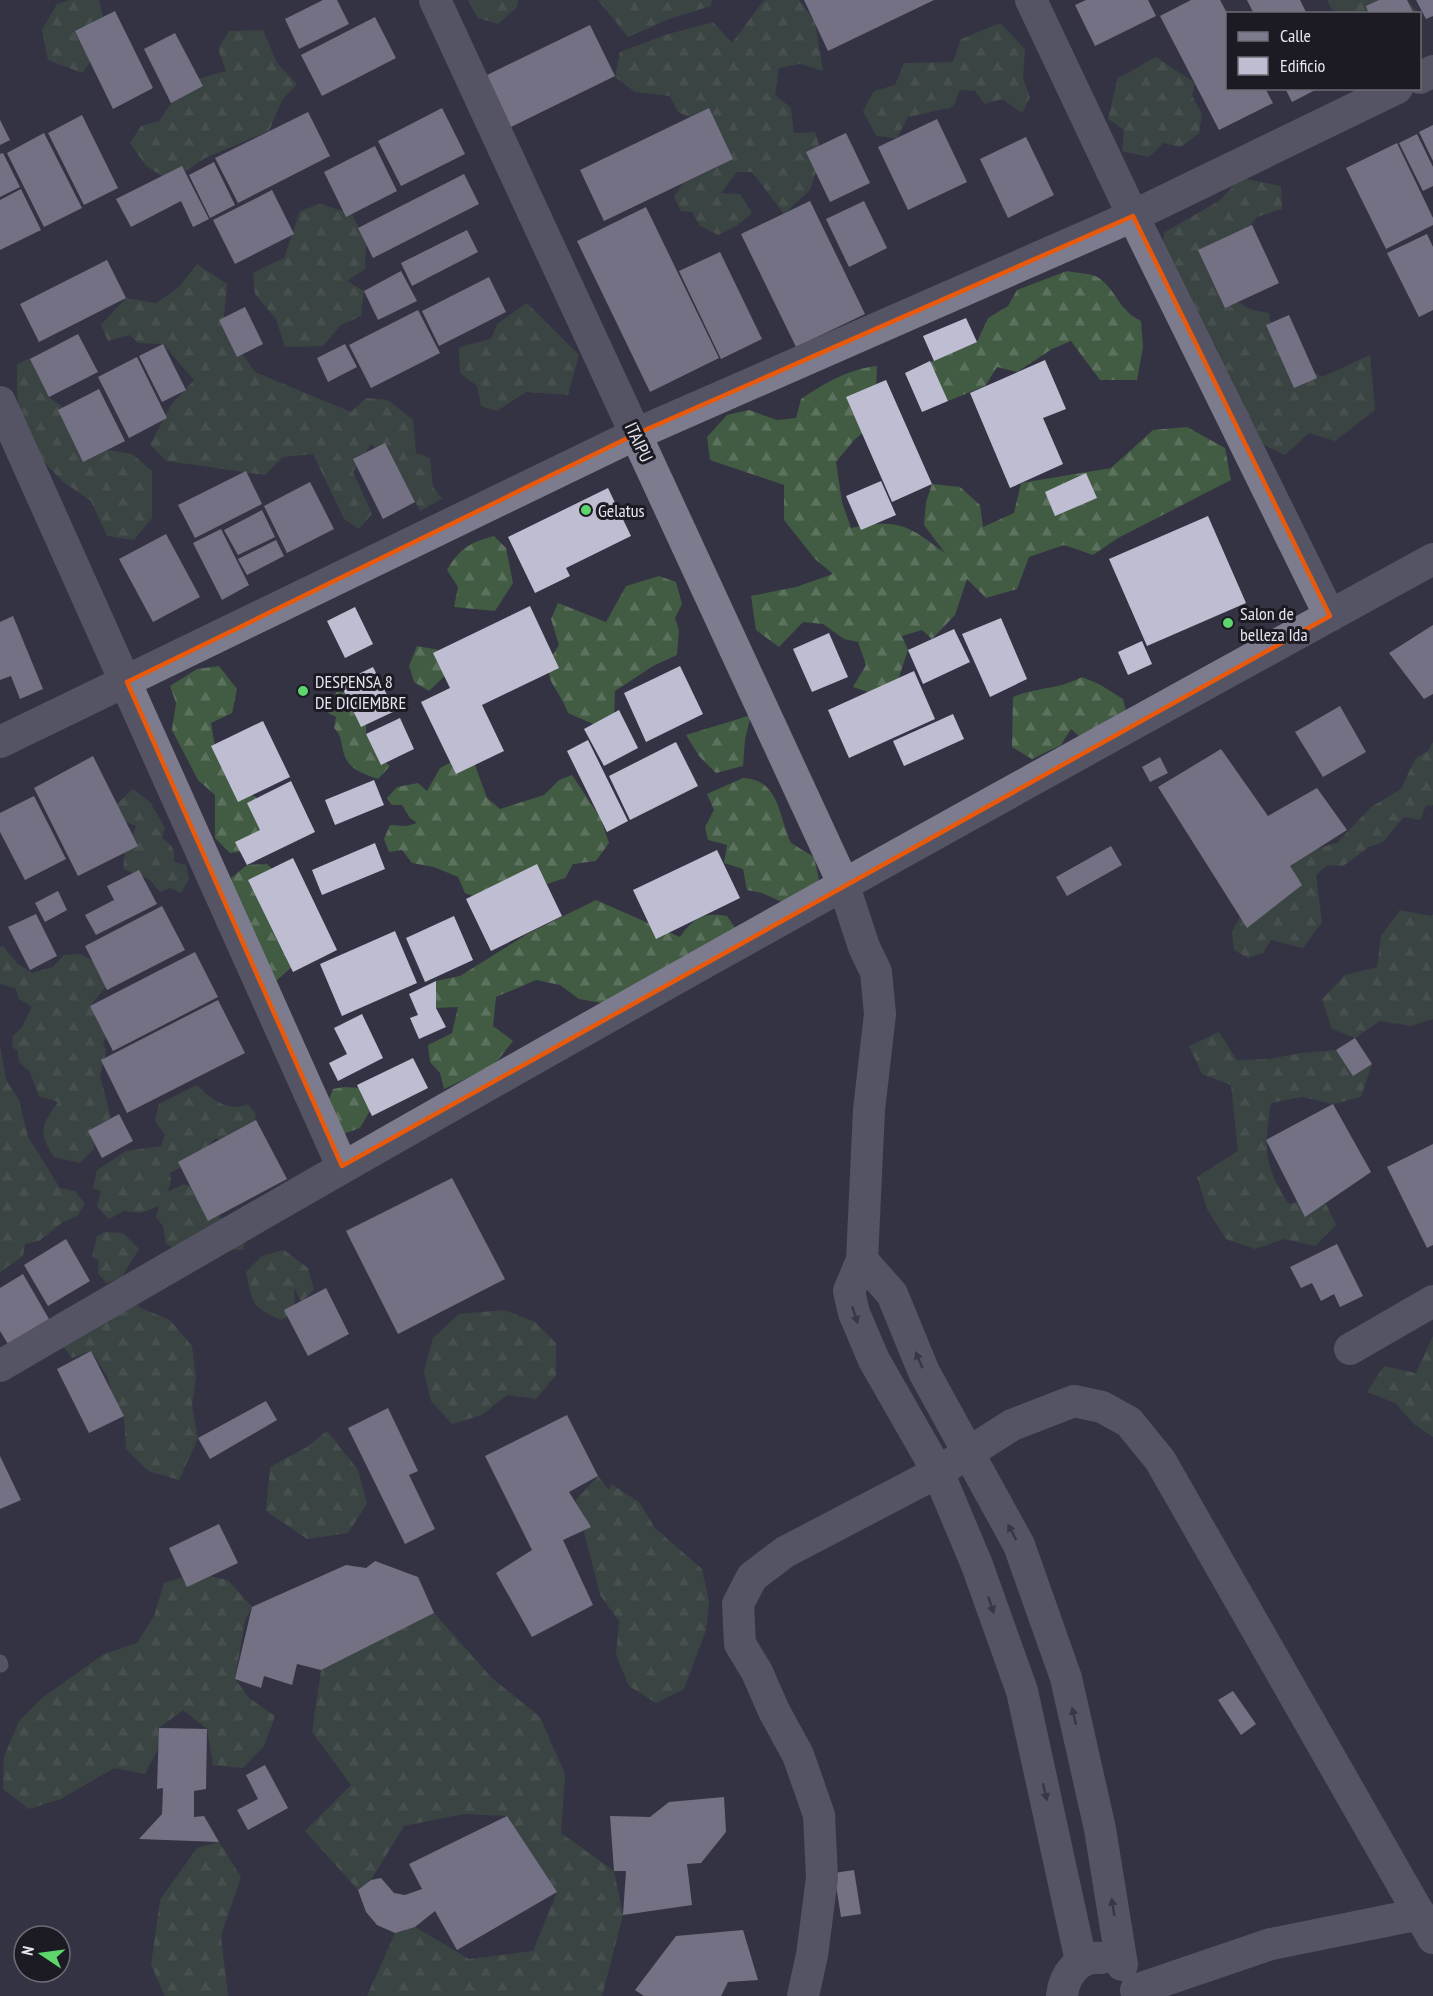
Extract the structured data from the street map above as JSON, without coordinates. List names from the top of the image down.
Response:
{
  "streets": {
    "street": ["ITAIPU"]
  },
  "places": ["Gelatus", "Salon de belleza Ida", "DESPENSA 8 DE DICIEMBRE"],
  "legend": ["Calle", "Edificio"],
  "north": "left"
}
